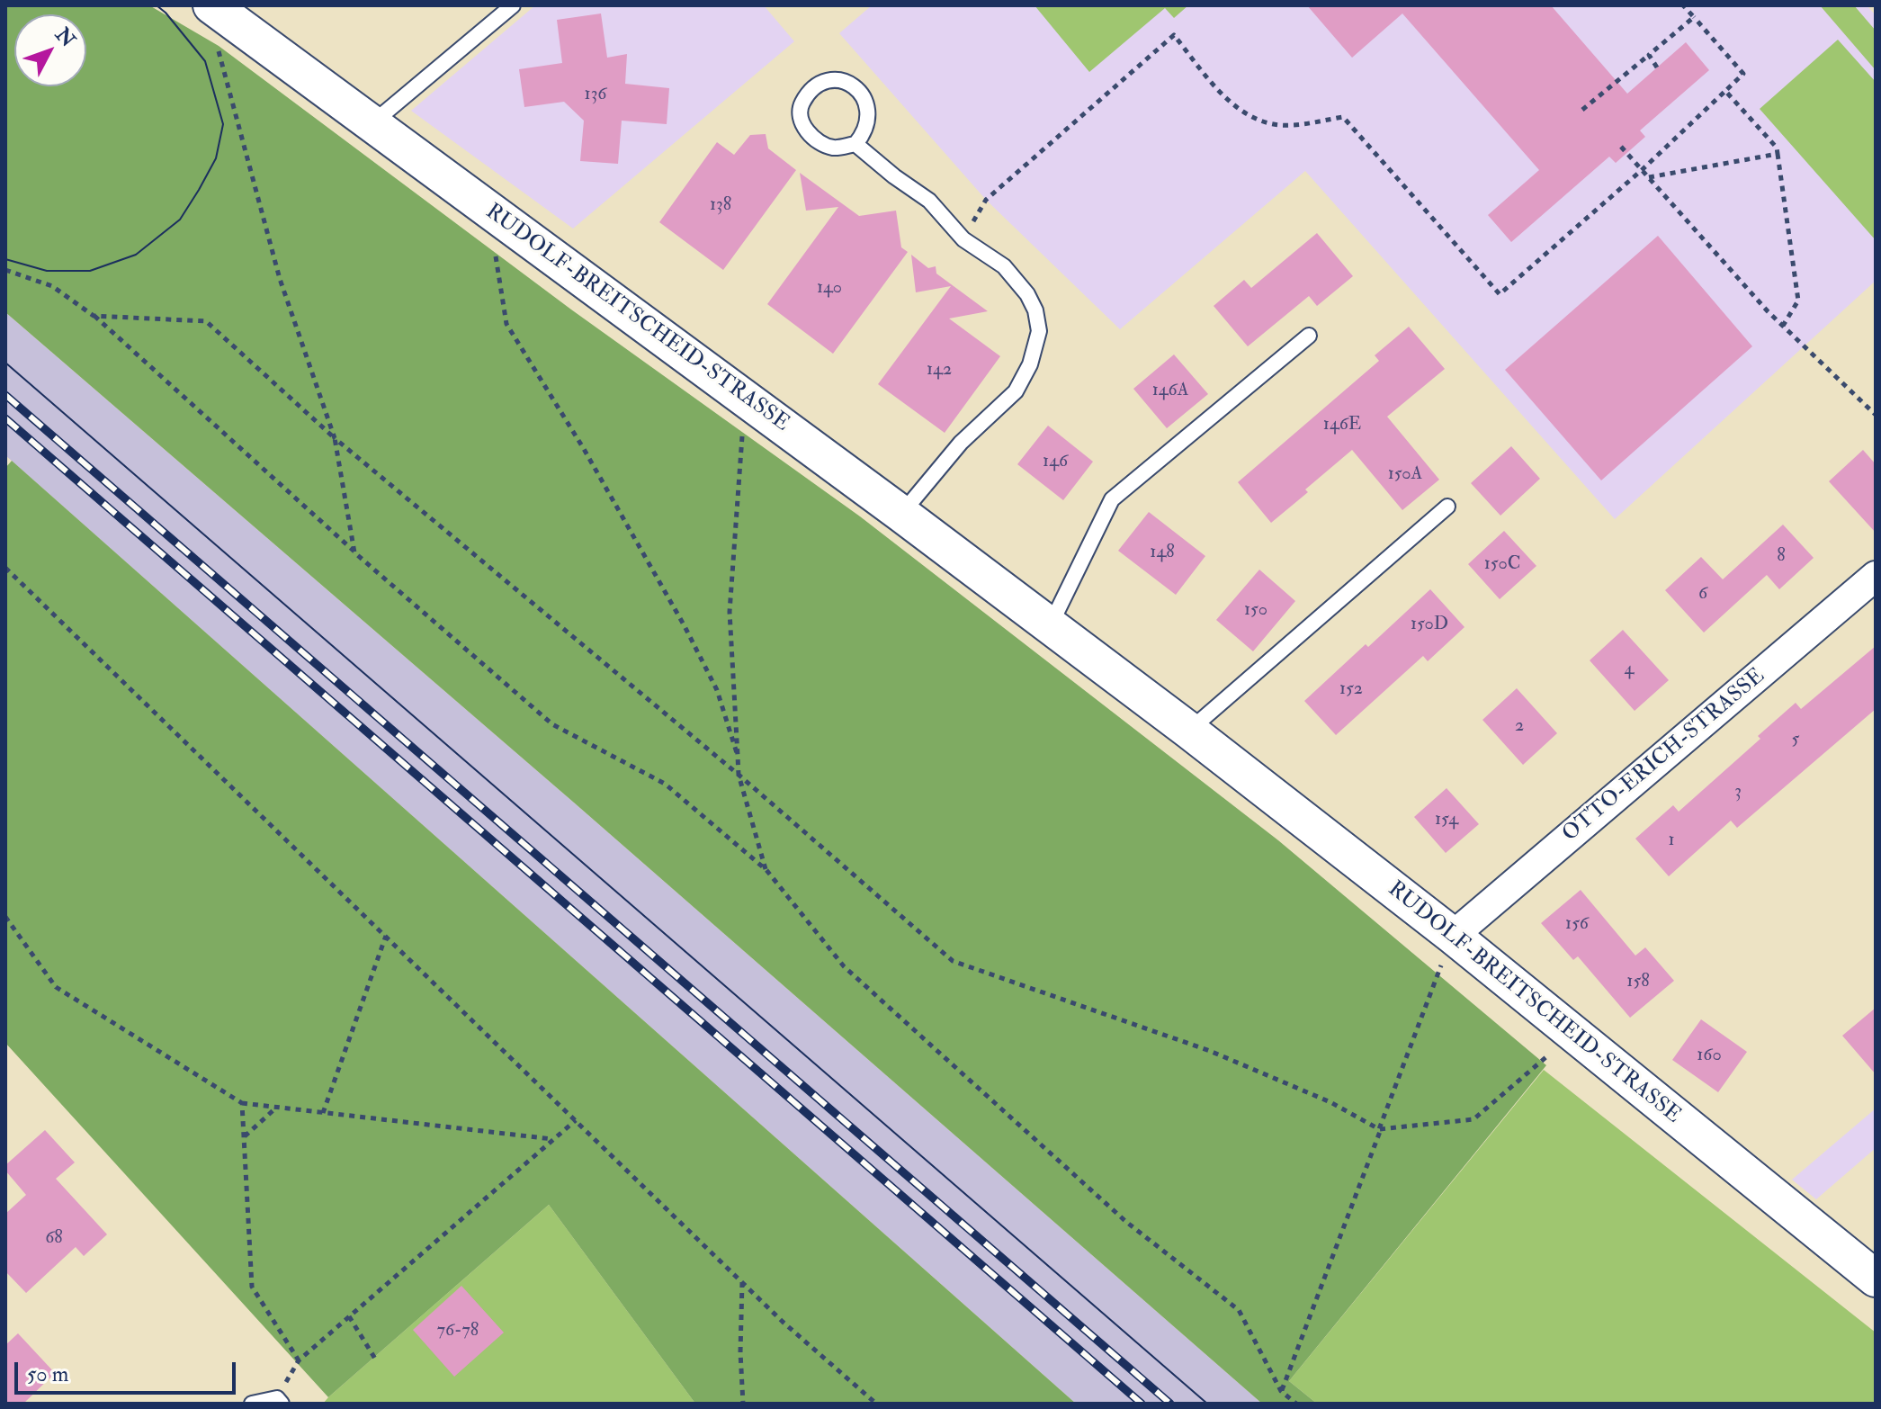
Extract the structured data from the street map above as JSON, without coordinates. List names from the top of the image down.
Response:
{
  "streets": {
    "street": ["RUDOLF-BREITSCHEID-STRASSE", "OTTO-ERICH-STRASSE"]
  },
  "crossings": [
    ["RUDOLF-BREITSCHEID-STRASSE", "OTTO-ERICH-STRASSE"]
  ],
  "house_numbers": [
    "136",
    "138",
    "140",
    "142",
    "146A",
    "146E",
    "146",
    "150A",
    "148",
    "8",
    "150C",
    "6",
    "150",
    "150D",
    "4",
    "152",
    "2",
    "5",
    "3",
    "154",
    "1",
    "156",
    "158",
    "160",
    "68",
    "76-78"
  ],
  "scale_bar": "50 m",
  "north": "top right"
}
